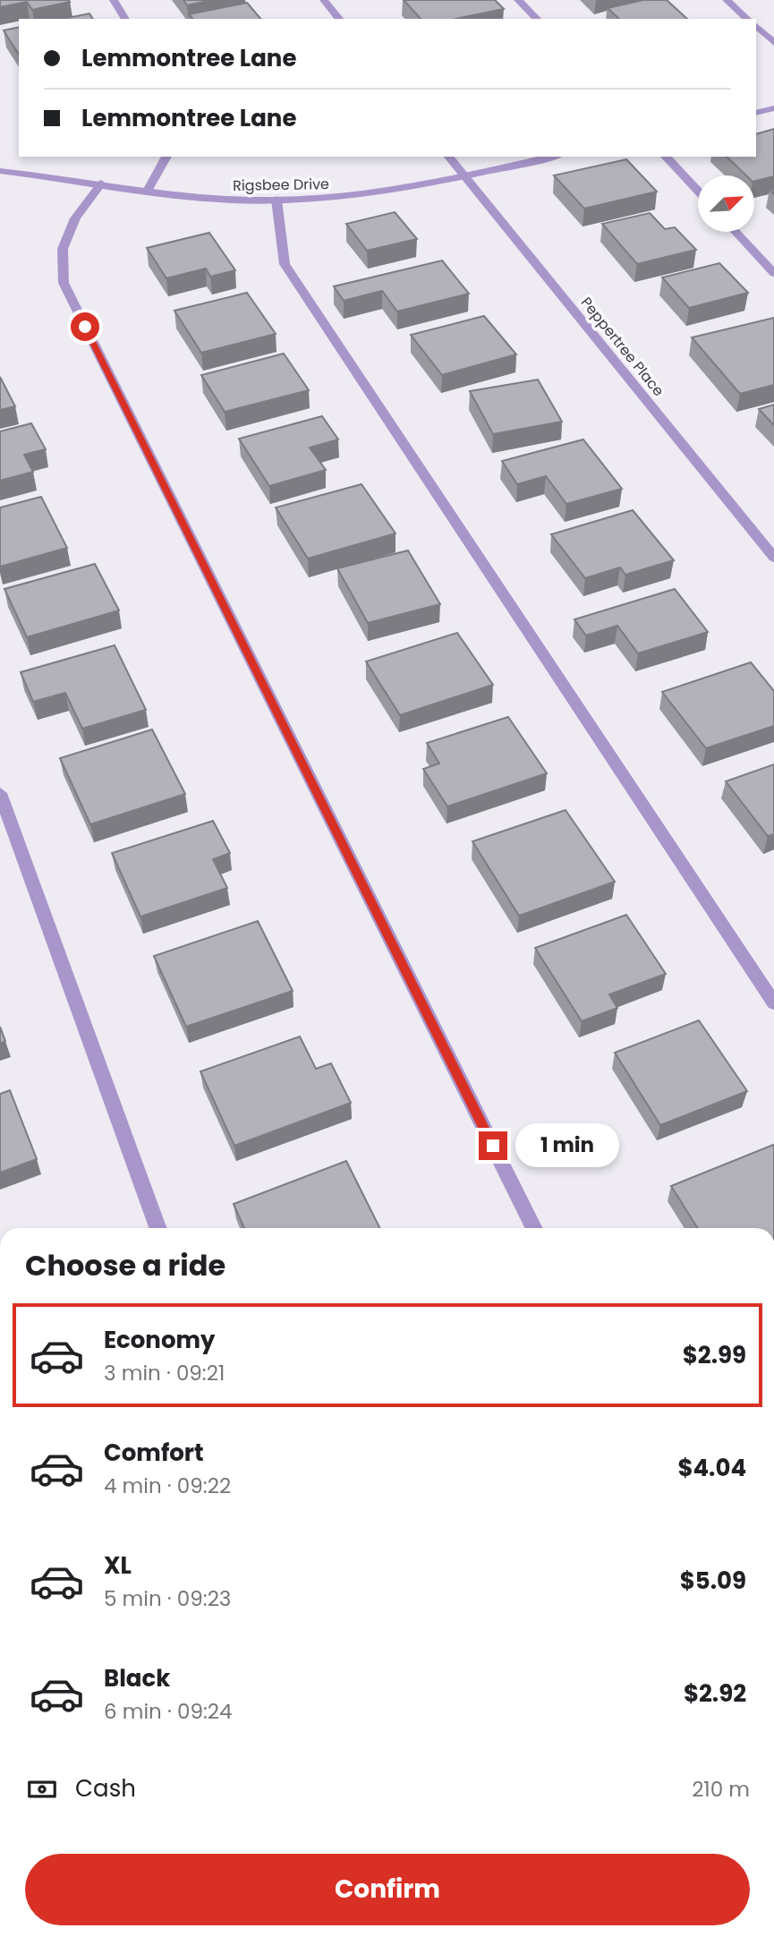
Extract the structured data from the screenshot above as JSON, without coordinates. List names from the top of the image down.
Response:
{
  "streets": {
    "street": ["Rigsbee Drive", "Peppertree Place"]
  },
  "crossings": [
    ["Rigsbee Drive", "Peppertree Place"]
  ],
  "north": "top right",
  "page": {
    "banner": ["Lemmontree Lane", "Lemmontree Lane"],
    "bubble": "1 min",
    "heading": "Choose a ride",
    "list": [
      {
        "name": "Economy",
        "note": "3 min · 09:21",
        "value": "$2.99"
      },
      {
        "name": "Comfort",
        "note": "4 min · 09:22",
        "value": "$4.04"
      },
      {
        "name": "XL",
        "note": "5 min · 09:23",
        "value": "$5.09"
      },
      {
        "name": "Black",
        "note": "6 min · 09:24",
        "value": "$2.92"
      }
    ],
    "pay": ["Cash", "210 m"],
    "buttons": "Confirm"
  }
}
